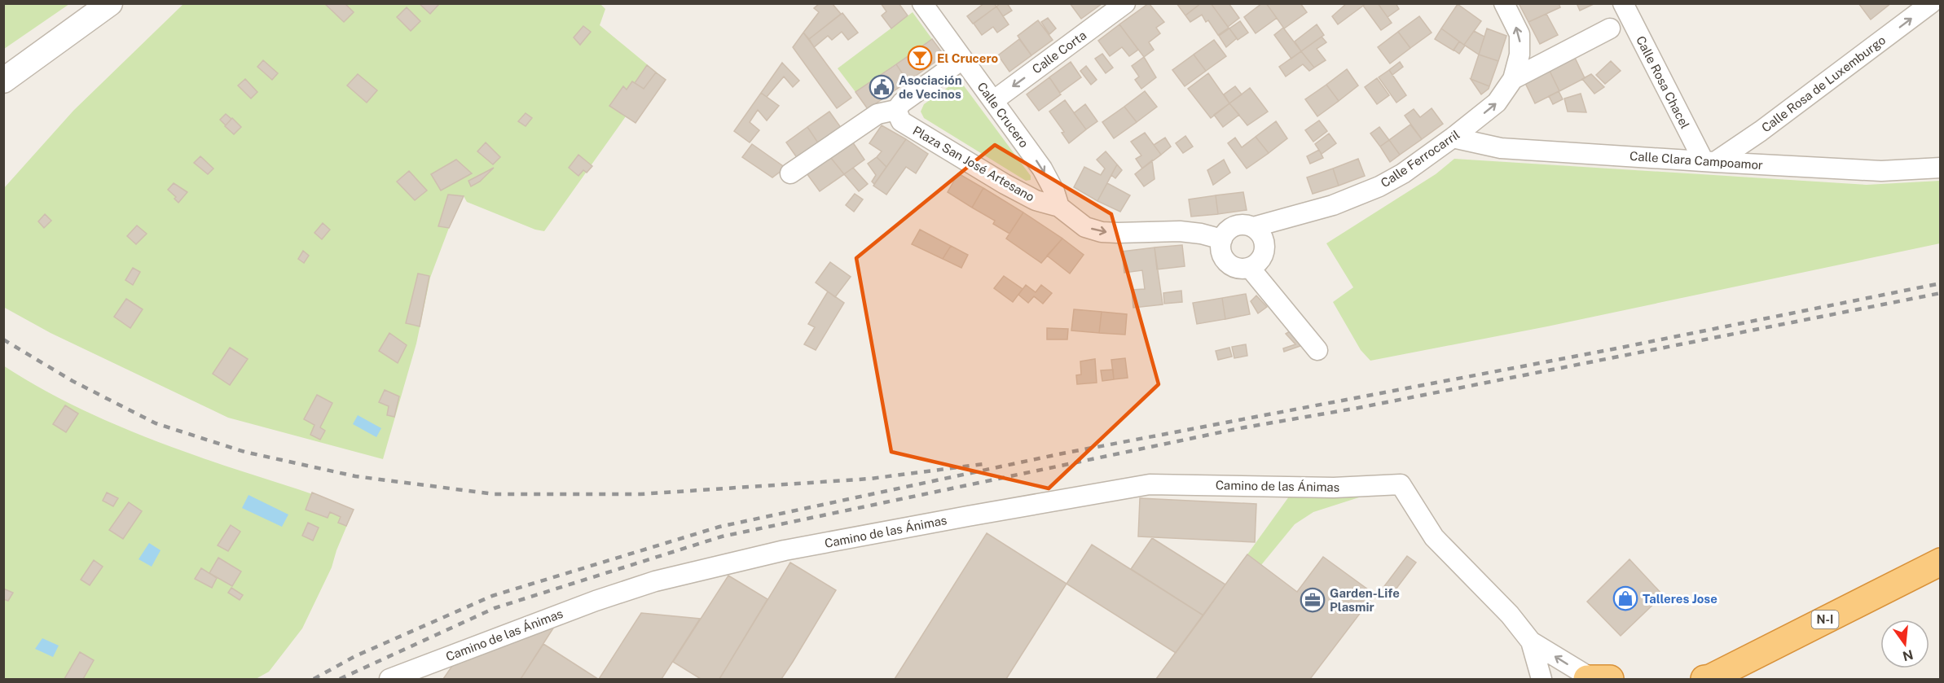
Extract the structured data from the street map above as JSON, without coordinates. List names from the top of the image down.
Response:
{
  "streets": {
    "highway": ["N-I"],
    "street": [
      "Calle Corta",
      "Calle Rosa Chacel",
      "Calle Rosa de Luxemburgo",
      "Calle Crucero",
      "Calle Ferrocarril",
      "Calle Clara Campoamor",
      "Plaza San José Artesano",
      "Camino de las Ánimas"
    ]
  },
  "crossings": [
    ["Calle Corta", "Calle Crucero"],
    ["Calle Rosa Chacel", "Calle Rosa de Luxemburgo"],
    ["Calle Rosa Chacel", "Calle Clara Campoamor"],
    ["Calle Rosa de Luxemburgo", "Calle Clara Campoamor"],
    ["Calle Crucero", "Plaza San José Artesano"],
    ["Calle Ferrocarril", "Calle Clara Campoamor"]
  ],
  "one_way": ["Calle Corta", "Calle Rosa de Luxemburgo", "Calle Crucero"],
  "places": {
    "bar": ["El Crucero"],
    "public building": ["Asociación de Vecinos"],
    "shop": ["Talleres Jose"],
    "office": ["Garden-Life Plasmir"]
  },
  "north": "bottom"
}
